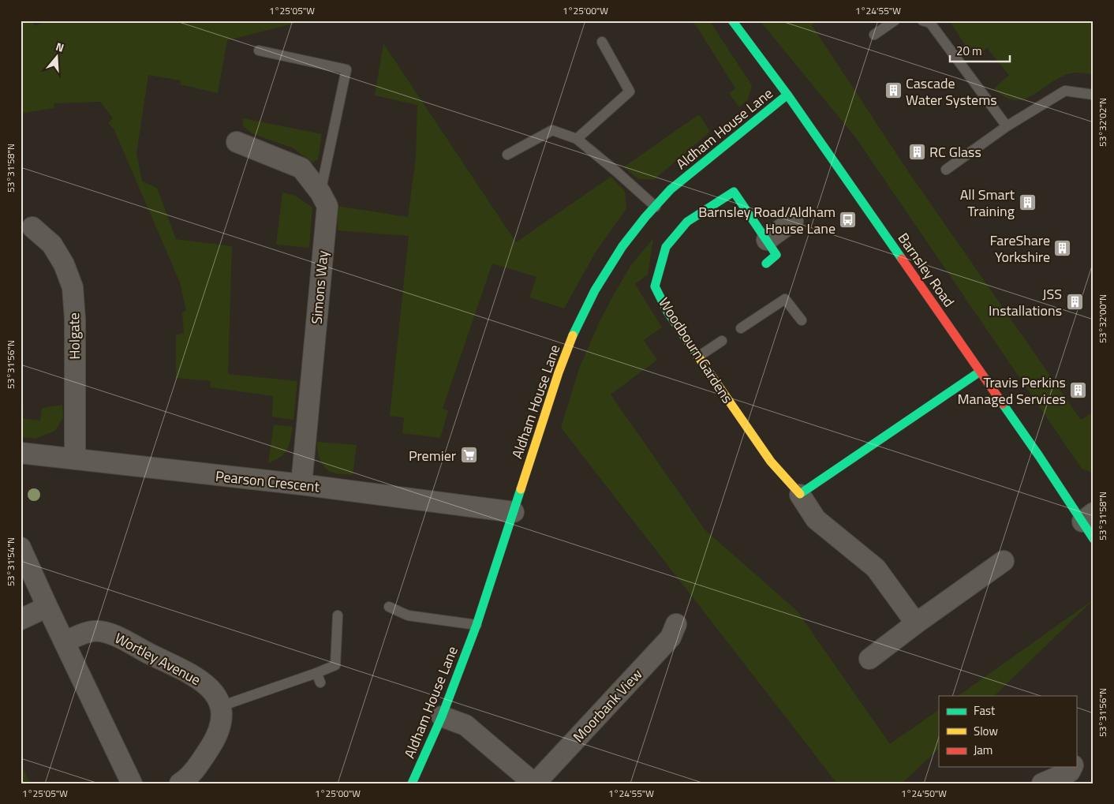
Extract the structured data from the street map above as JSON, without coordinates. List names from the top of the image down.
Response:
{
  "streets": {
    "street": [
      "Aldham House Lane",
      "Barnsley Road",
      "Simons Way",
      "Holgate",
      "Woodbourn Gardens",
      "Pearson Crescent",
      "Wortley Avenue",
      "Moorbank View"
    ]
  },
  "crossings": [
    ["Aldham House Lane", "Barnsley Road"],
    ["Aldham House Lane", "Pearson Crescent"],
    ["Simons Way", "Pearson Crescent"],
    ["Holgate", "Pearson Crescent"]
  ],
  "places": {
    "building": [
      "Cascade Water Systems",
      "RC Glass",
      "All Smart Training",
      "FareShare Yorkshire",
      "JSS Installations",
      "Travis Perkins Managed Services"
    ],
    "bus stop": ["Barnsley Road/Aldham House Lane"],
    "supermarket": ["Premier"]
  },
  "legend": ["Fast", "Slow", "Jam"],
  "scale_bar": "20 m",
  "north": "top",
  "coordinates": [
    "1°25'05\"W",
    "1°25'00\"W",
    "1°24'55\"W",
    "53°32'02\"N",
    "53°31'58\"N",
    "53°32'00\"N",
    "53°31'56\"N",
    "53°31'54\"N",
    "1°24'50\"W"
  ]
}
